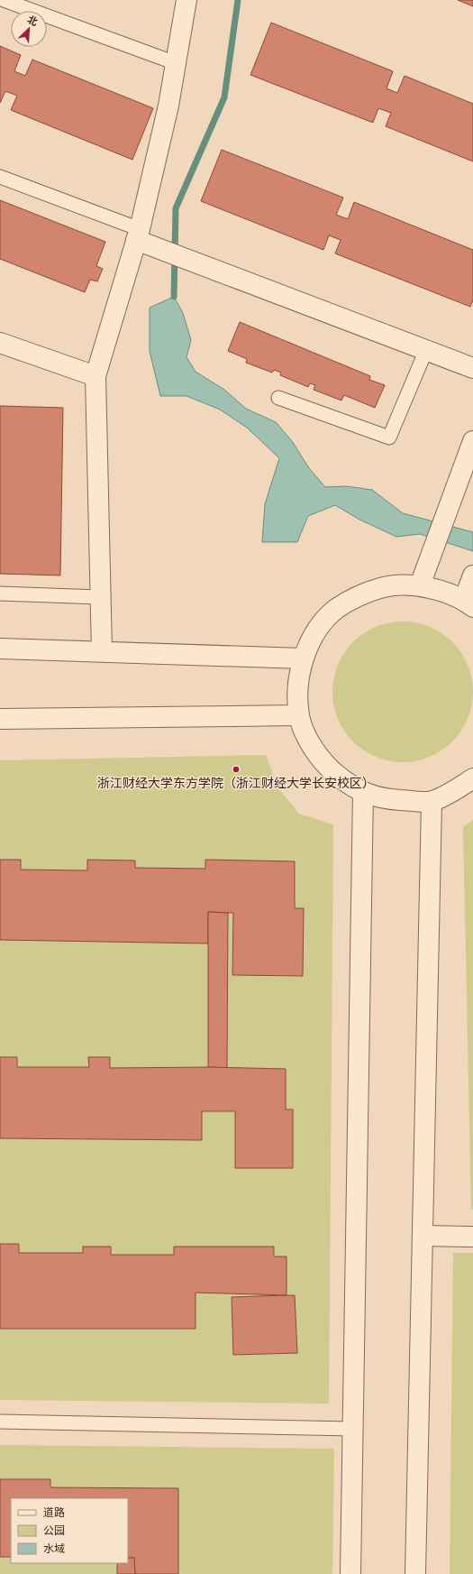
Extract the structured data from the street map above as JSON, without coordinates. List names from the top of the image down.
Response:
{
  "places": ["浙江财经大学东方学院（浙江财经大学长安校区）"],
  "legend": ["道路", "公园", "水域"],
  "north": "top right"
}
